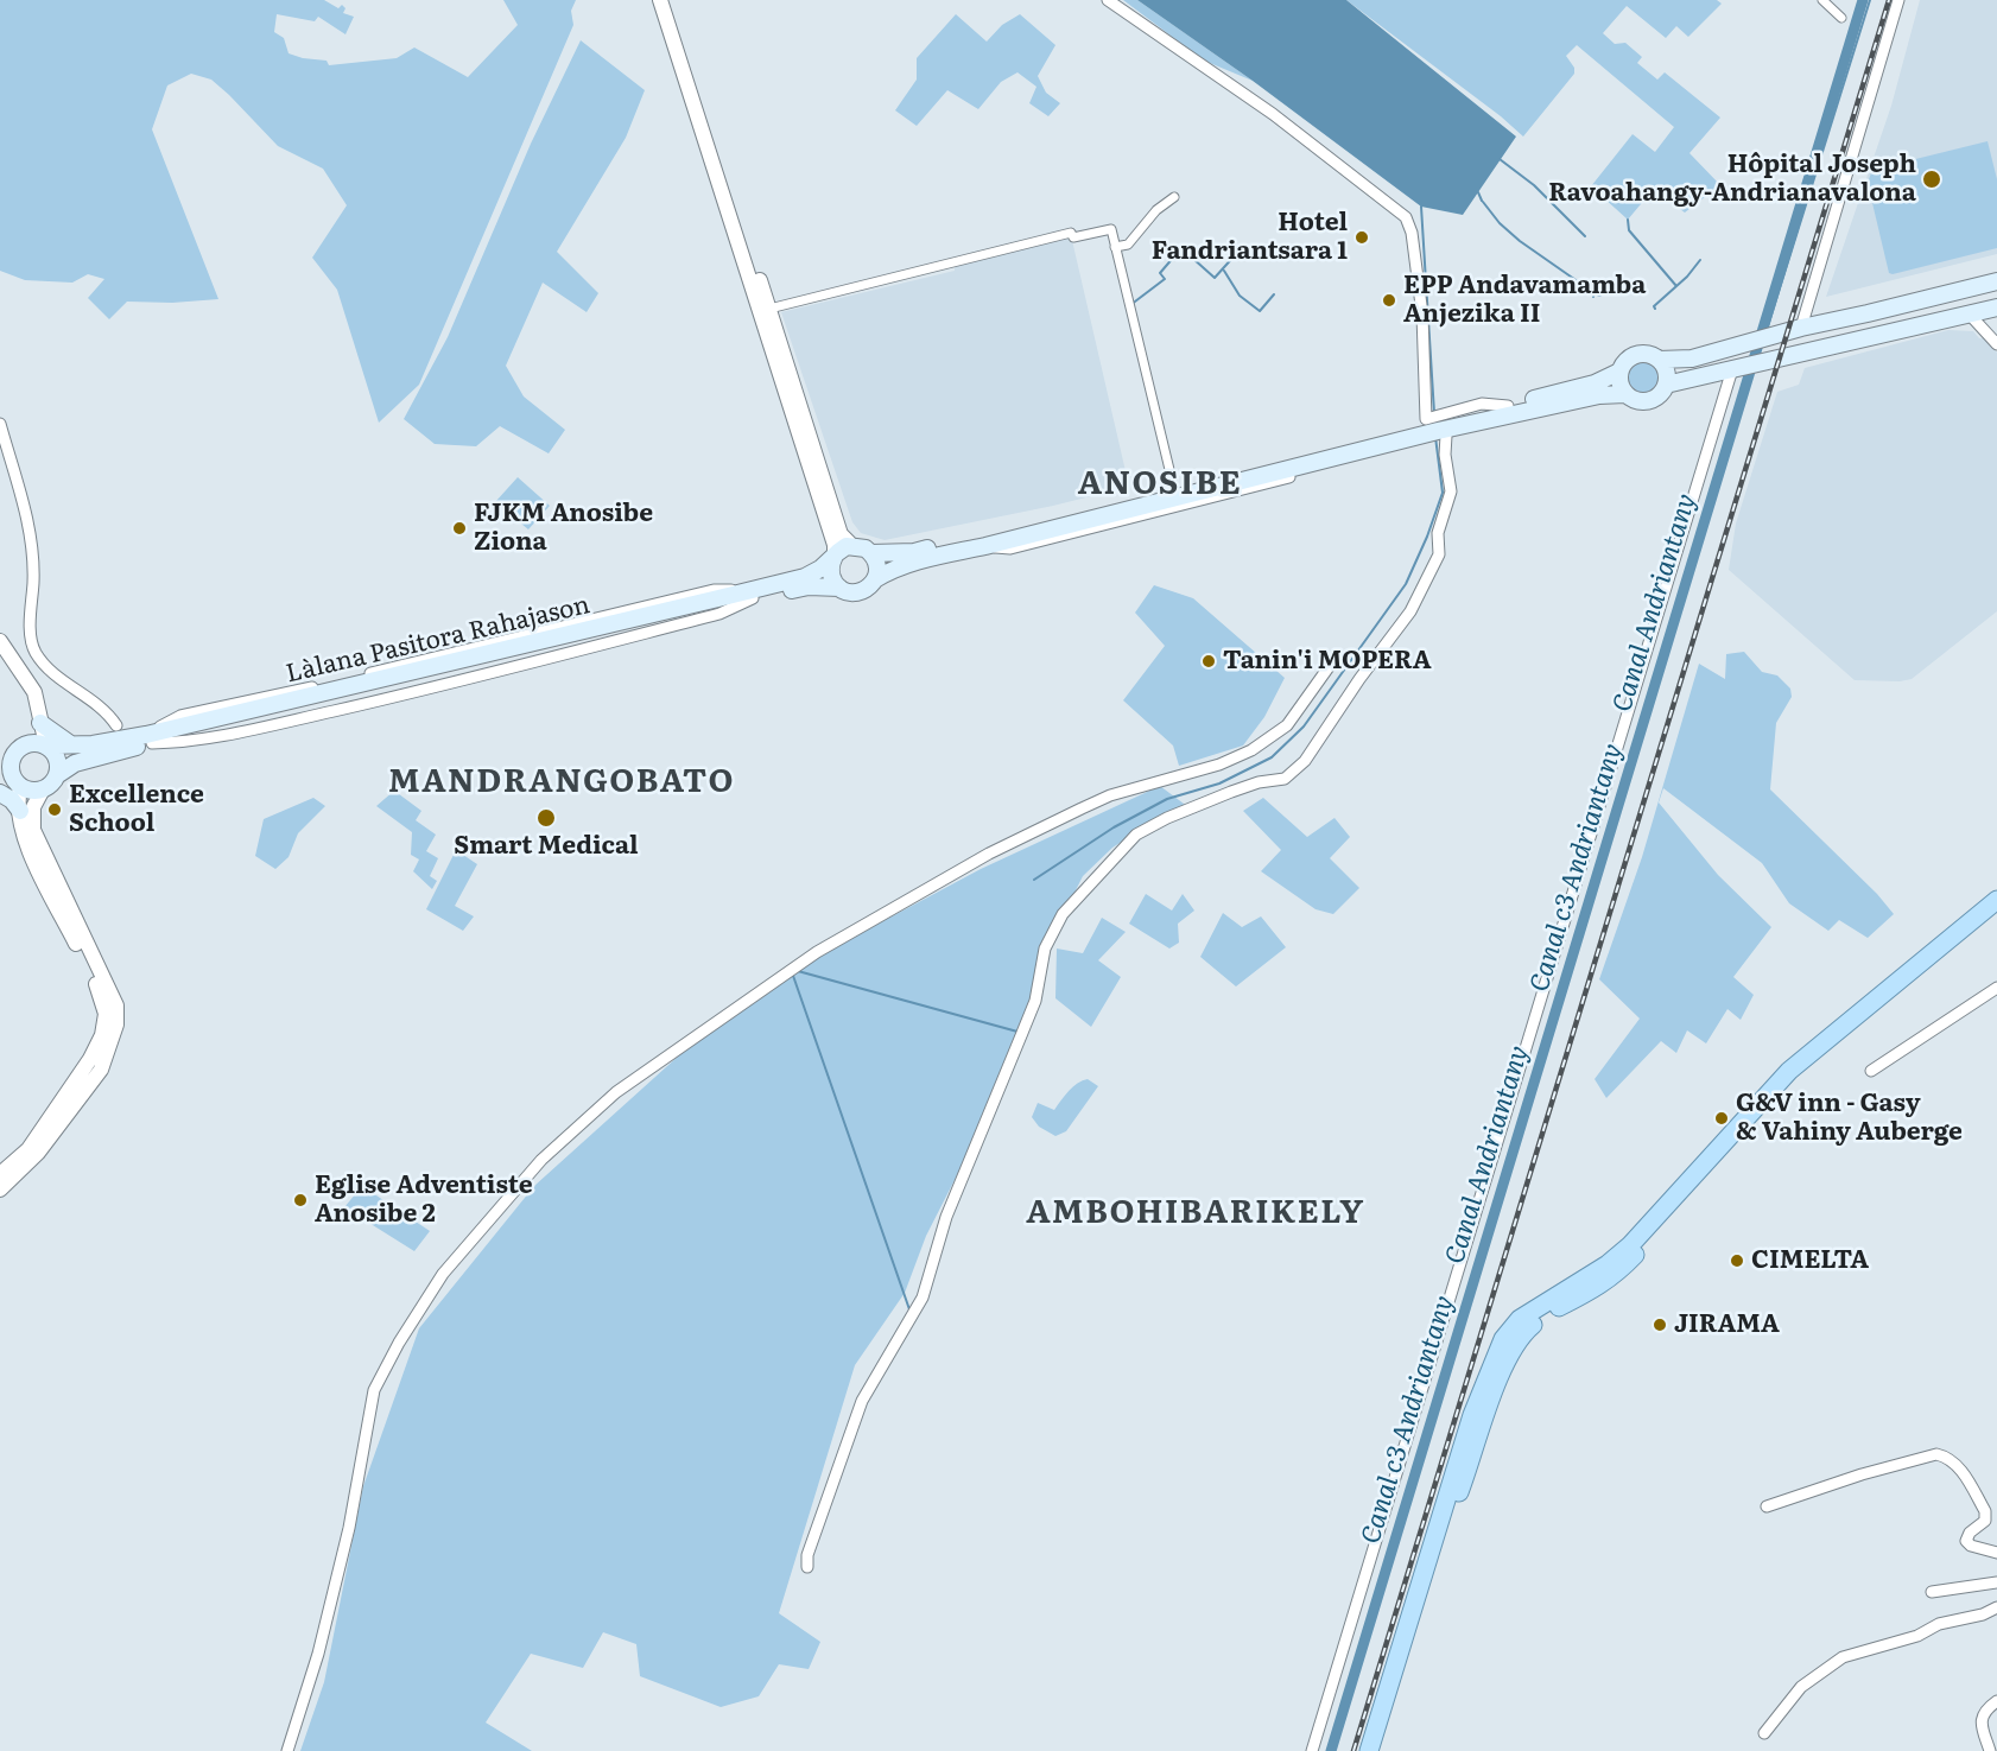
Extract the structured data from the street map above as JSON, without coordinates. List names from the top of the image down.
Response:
{
  "streets": {
    "main road": ["Làlana Pasitora Rahajason"]
  },
  "districts": ["ANOSIBE", "MANDRANGOBATO", "AMBOHIBARIKELY"],
  "water": ["Canal Andriantany", "Canal c3 Andriantany"],
  "places": [
    "Hôpital Joseph Ravoahangy-Andrianavalona",
    "Hotel Fandriantsara 1",
    "EPP Andavamamba Anjezika II",
    "FJKM Anosibe Ziona",
    "Tanin'i MOPERA",
    "Excellence School",
    "Smart Medical",
    "G&V inn - Gasy & Vahiny Auberge",
    "Eglise Adventiste Anosibe 2",
    "CIMELTA",
    "JIRAMA"
  ]
}
